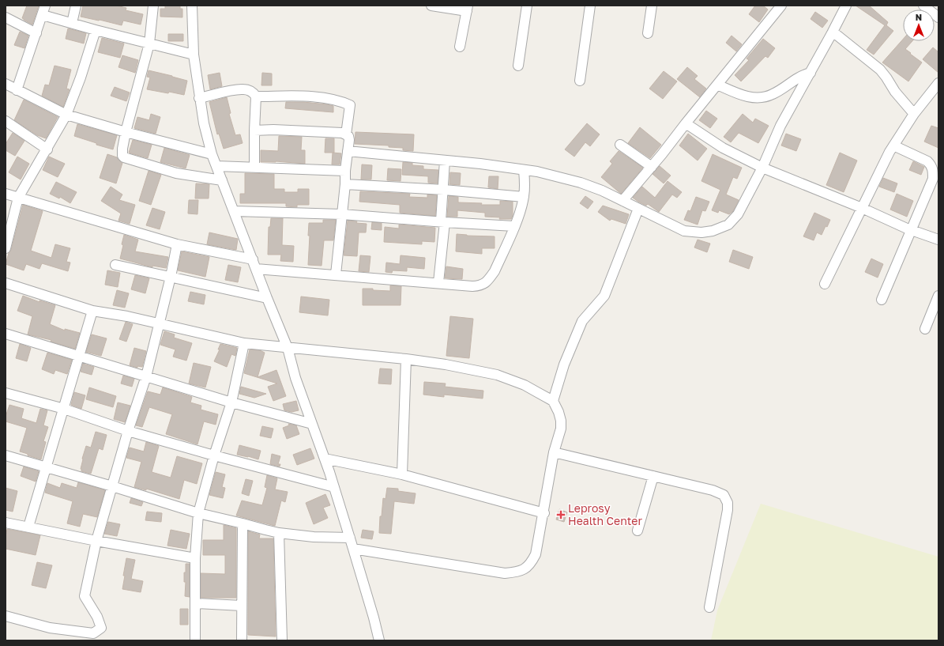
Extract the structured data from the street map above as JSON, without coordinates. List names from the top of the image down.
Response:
{
  "places": {
    "health": ["Leprosy Health Center"]
  },
  "north": "top"
}
